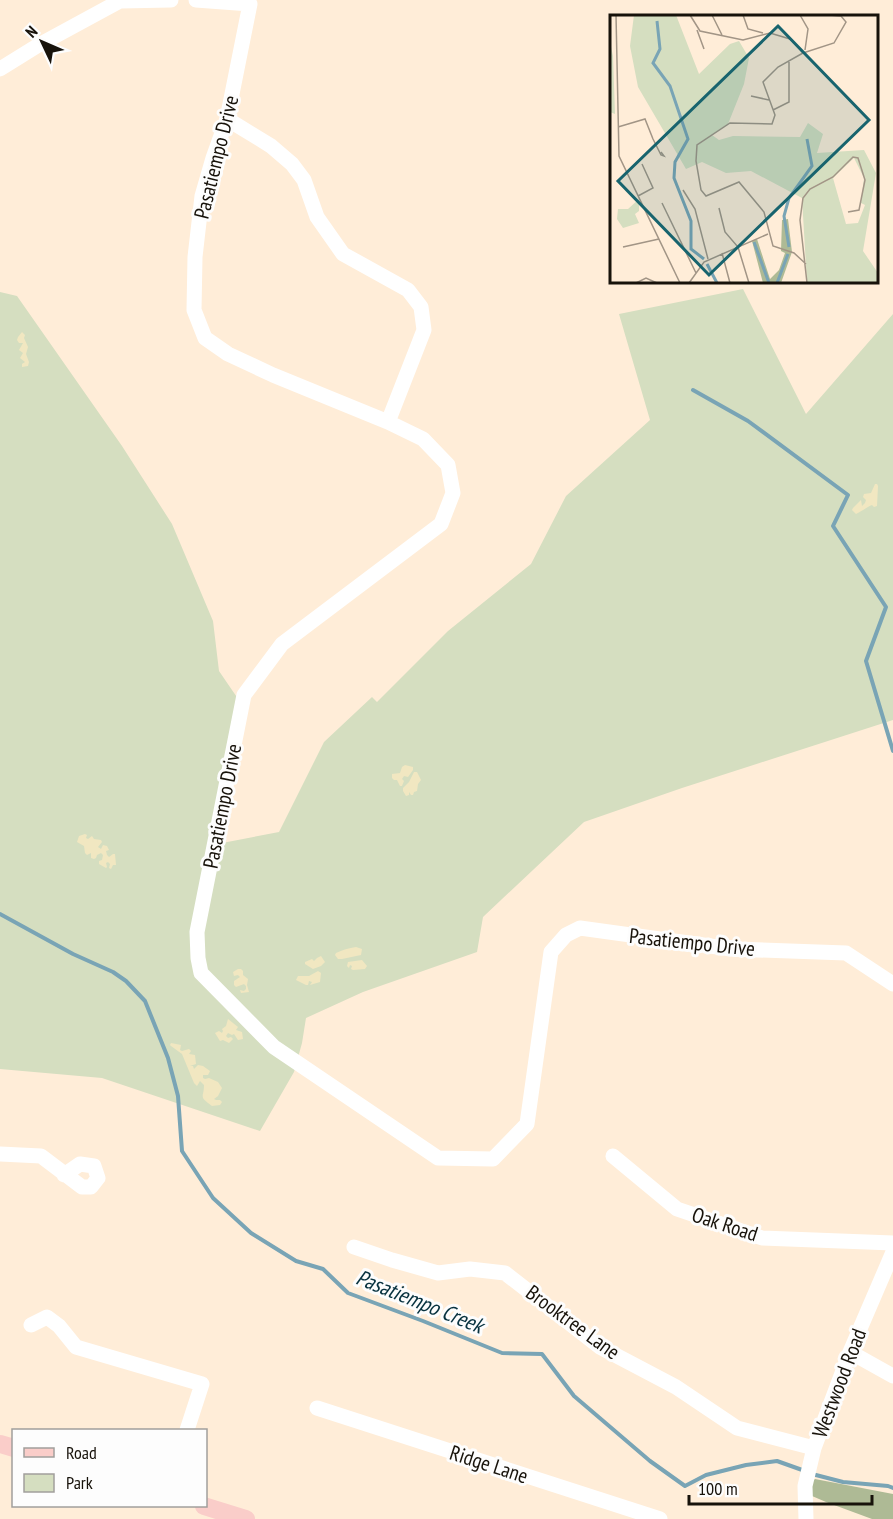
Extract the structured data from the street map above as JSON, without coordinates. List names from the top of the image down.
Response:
{
  "streets": {
    "street": [
      "Pasatiempo Drive",
      "Oak Road",
      "Brooktree Lane",
      "Westwood Road",
      "Ridge Lane"
    ]
  },
  "crossings": [
    ["Brooktree Lane", "Westwood Road"]
  ],
  "water": ["Pasatiempo Creek"],
  "legend": ["Road", "Park"],
  "scale_bar": "100 m",
  "north": "top left"
}
